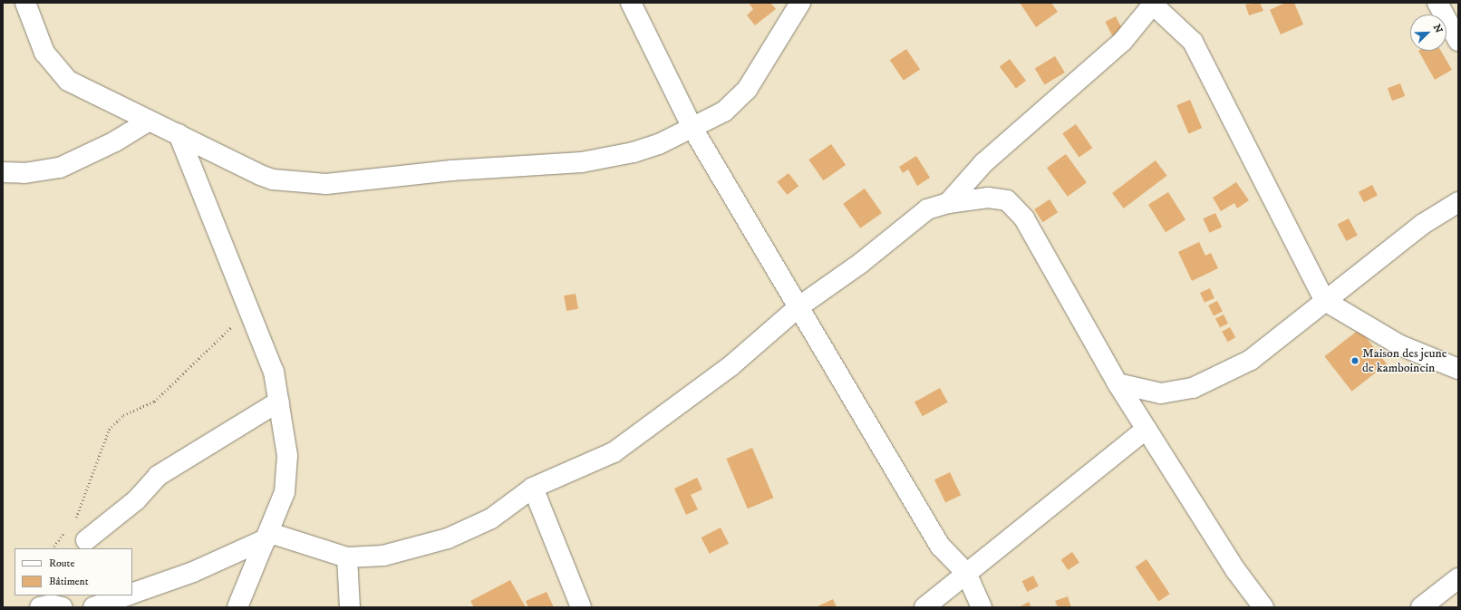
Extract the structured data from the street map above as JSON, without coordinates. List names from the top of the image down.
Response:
{
  "places": ["Maison des jeune de kamboincin"],
  "legend": ["Route", "Bâtiment"],
  "north": "top right"
}
